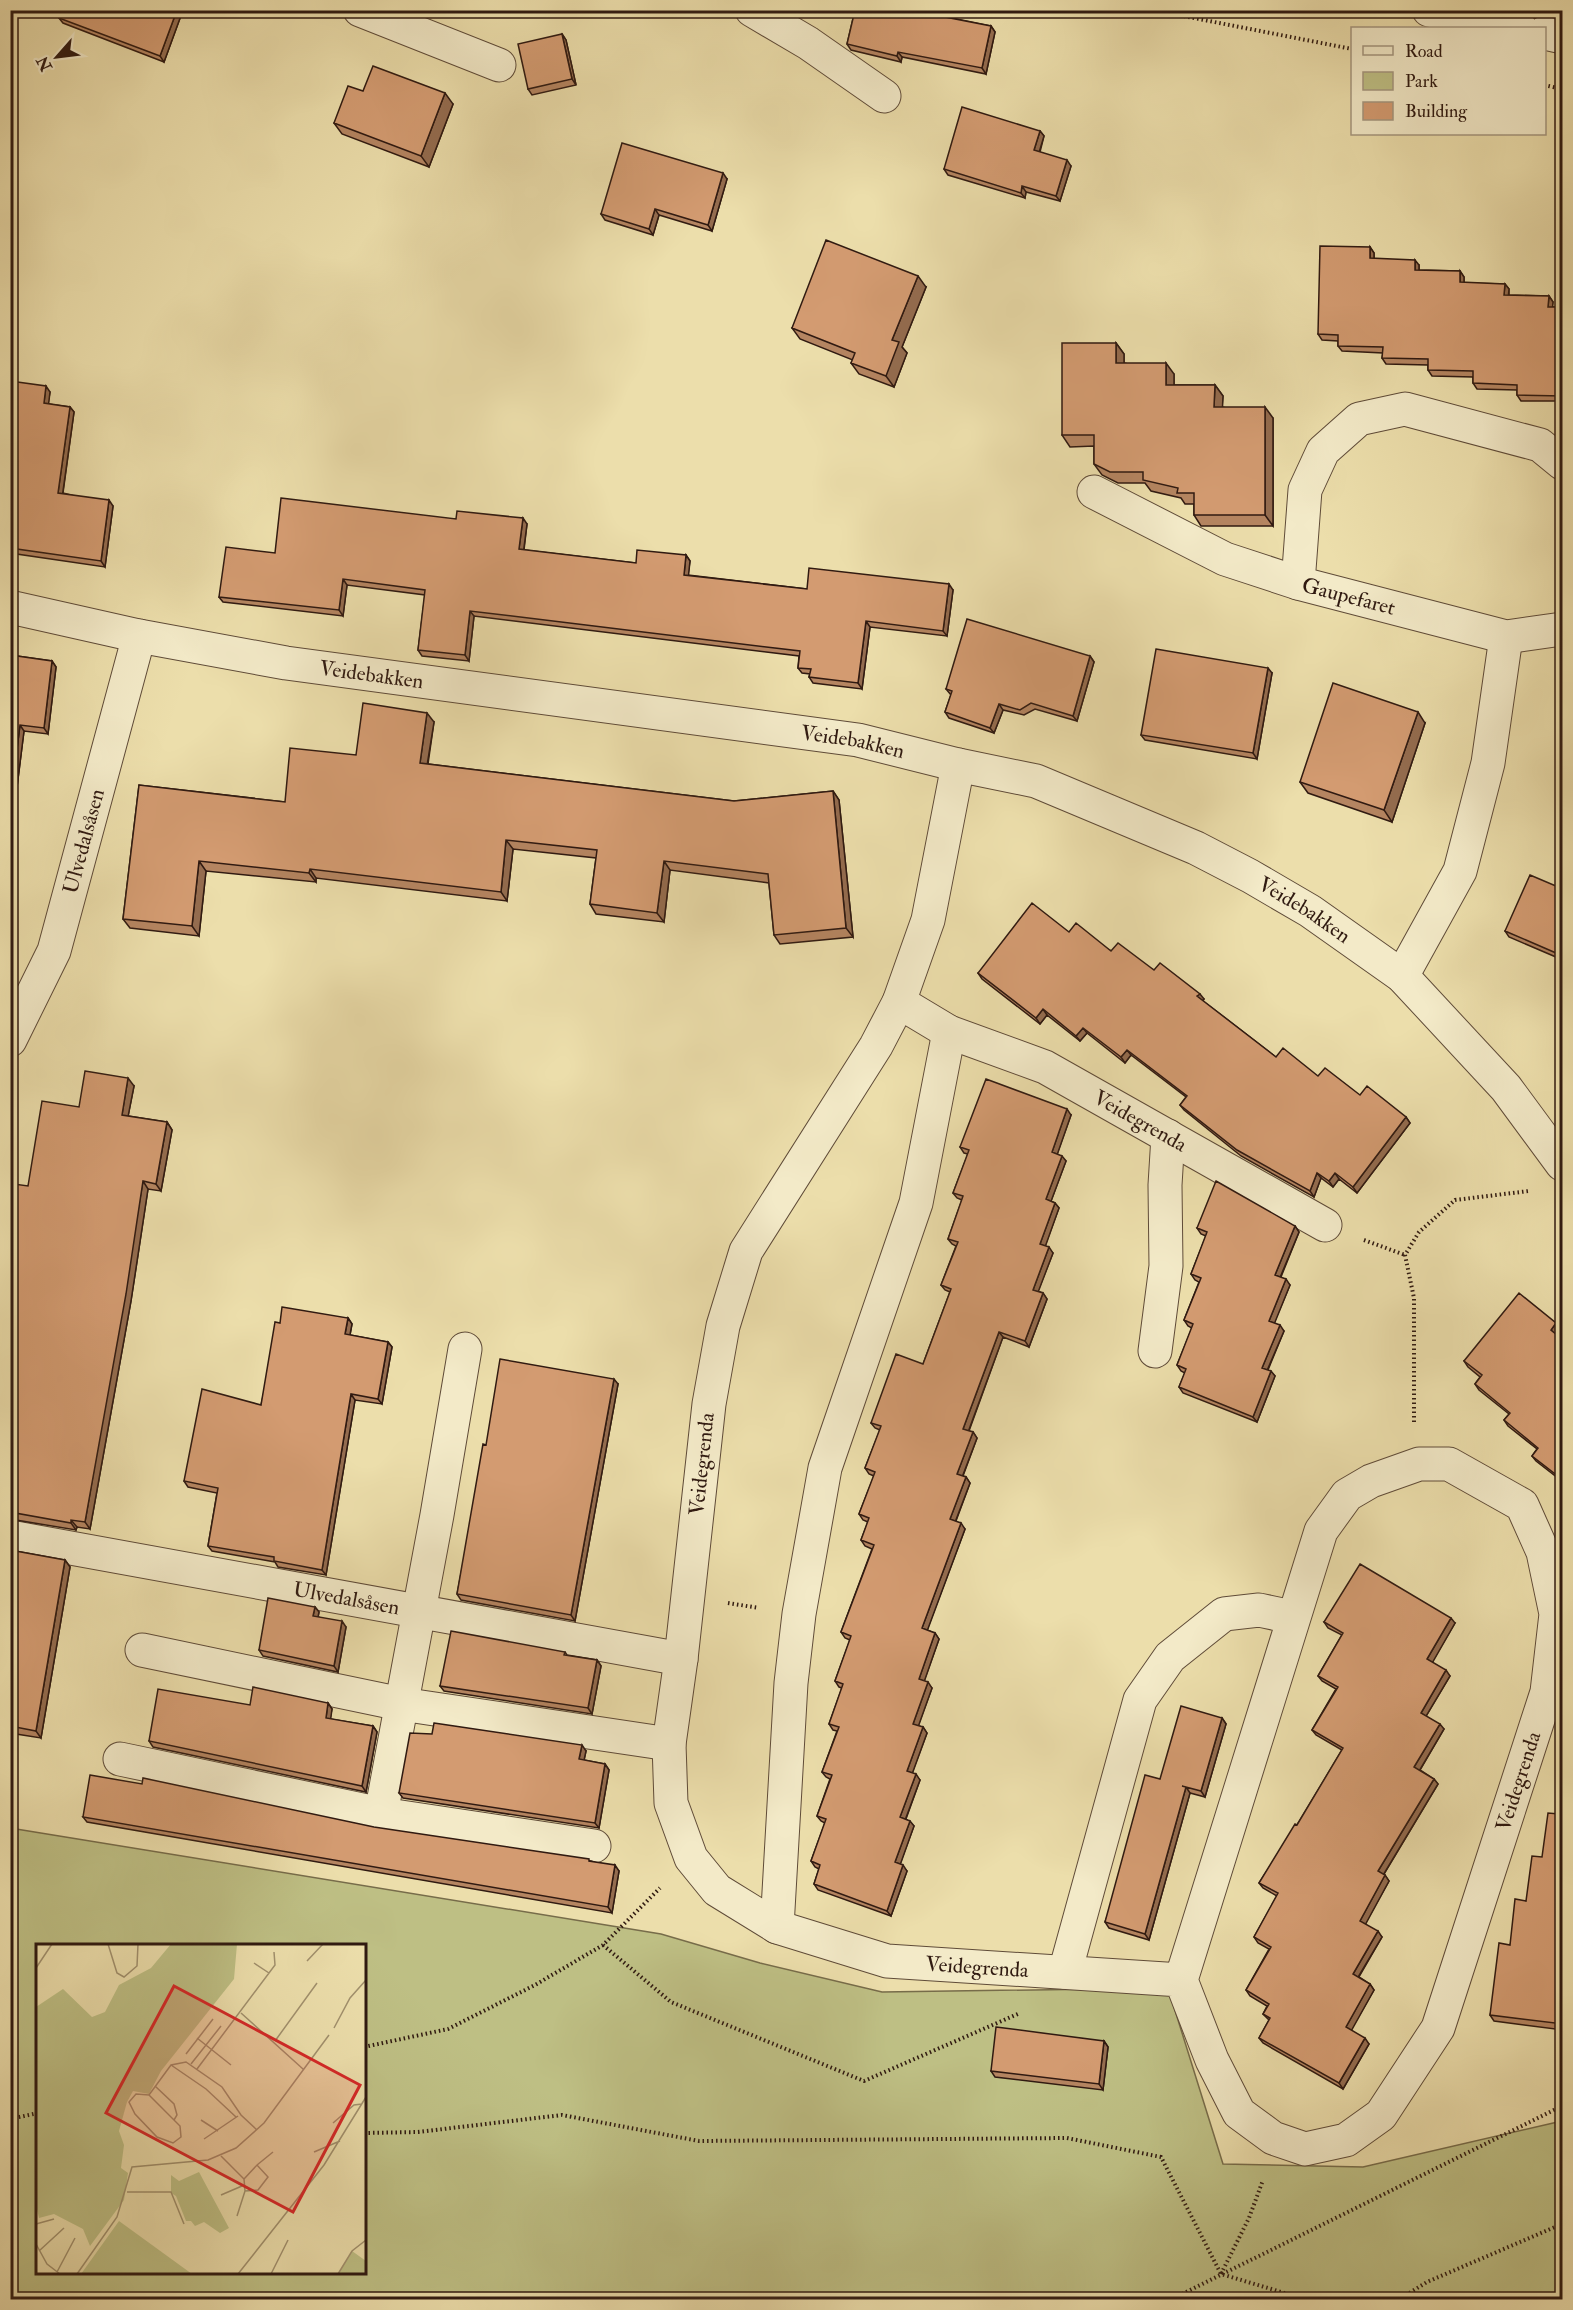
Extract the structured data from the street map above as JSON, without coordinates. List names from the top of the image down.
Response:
{
  "streets": {
    "street": [
      "Gaupefaret",
      "Veidebakken",
      "Ulvedalsåsen",
      "Veidegrenda"
    ]
  },
  "crossings": [
    ["Veidebakken", "Ulvedalsåsen"],
    ["Veidebakken", "Veidegrenda"],
    ["Ulvedalsåsen", "Veidegrenda"]
  ],
  "legend": ["Road", "Park", "Building"],
  "north": "bottom left"
}
